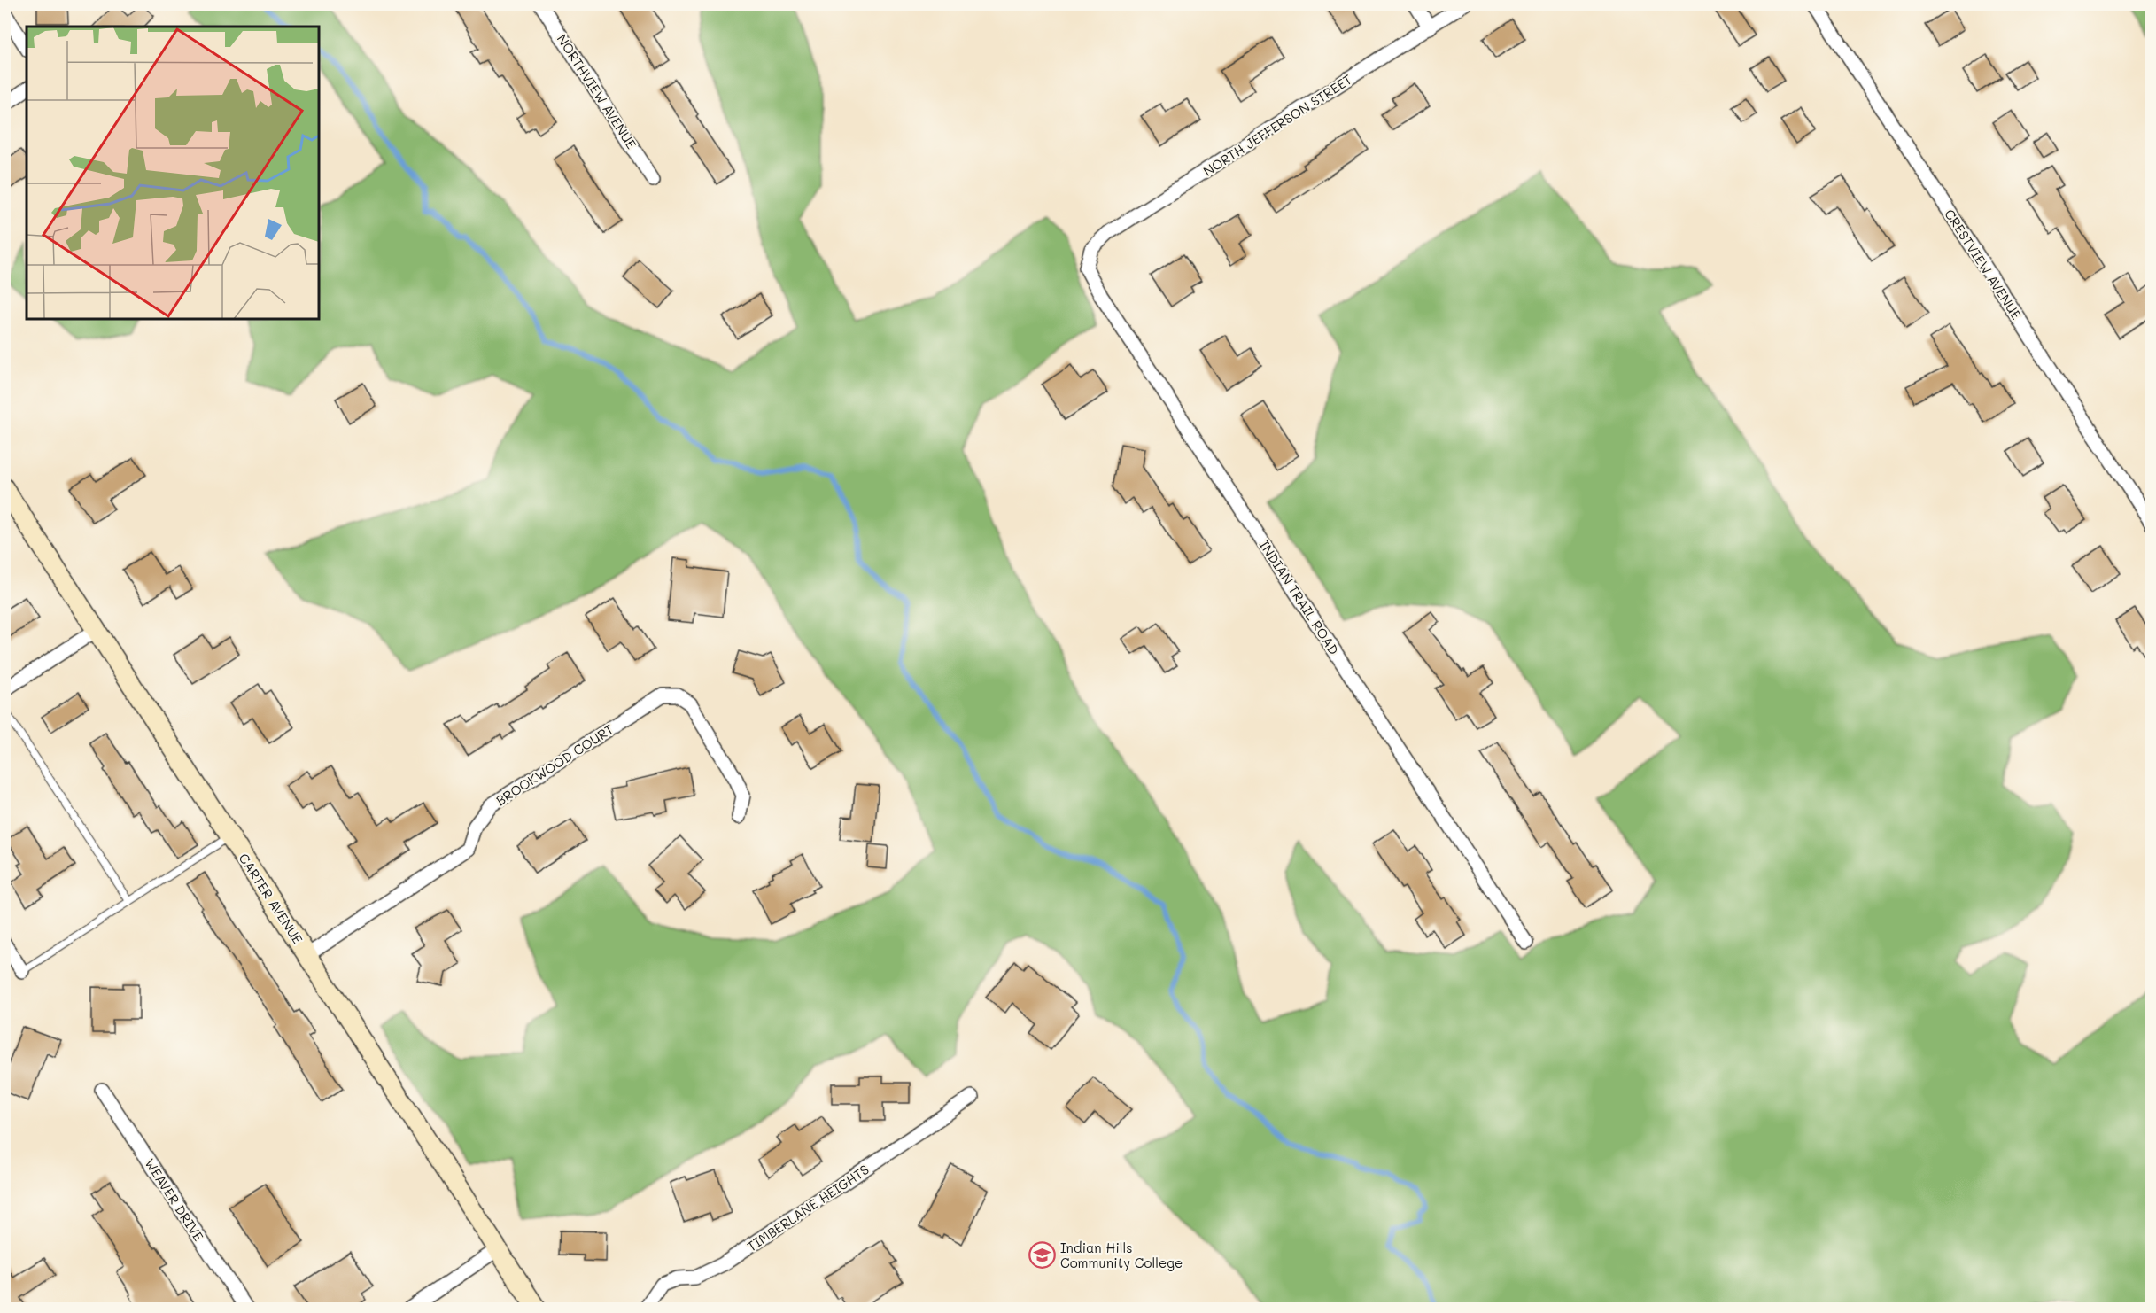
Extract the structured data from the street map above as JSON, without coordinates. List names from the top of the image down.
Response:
{
  "streets": {
    "street": [
      "NORTHVIEW AVENUE",
      "NORTH JEFFERSON STREET",
      "CRESTVIEW AVENUE",
      "INDIAN TRAIL ROAD",
      "BROOKWOOD COURT",
      "CARTER AVENUE",
      "WEAVER DRIVE",
      "TIMBERLANE HEIGHTS"
    ]
  },
  "crossings": [
    ["NORTH JEFFERSON STREET", "INDIAN TRAIL ROAD"],
    ["BROOKWOOD COURT", "CARTER AVENUE"]
  ],
  "places": {
    "school or university": ["Indian Hills Community College"]
  }
}
